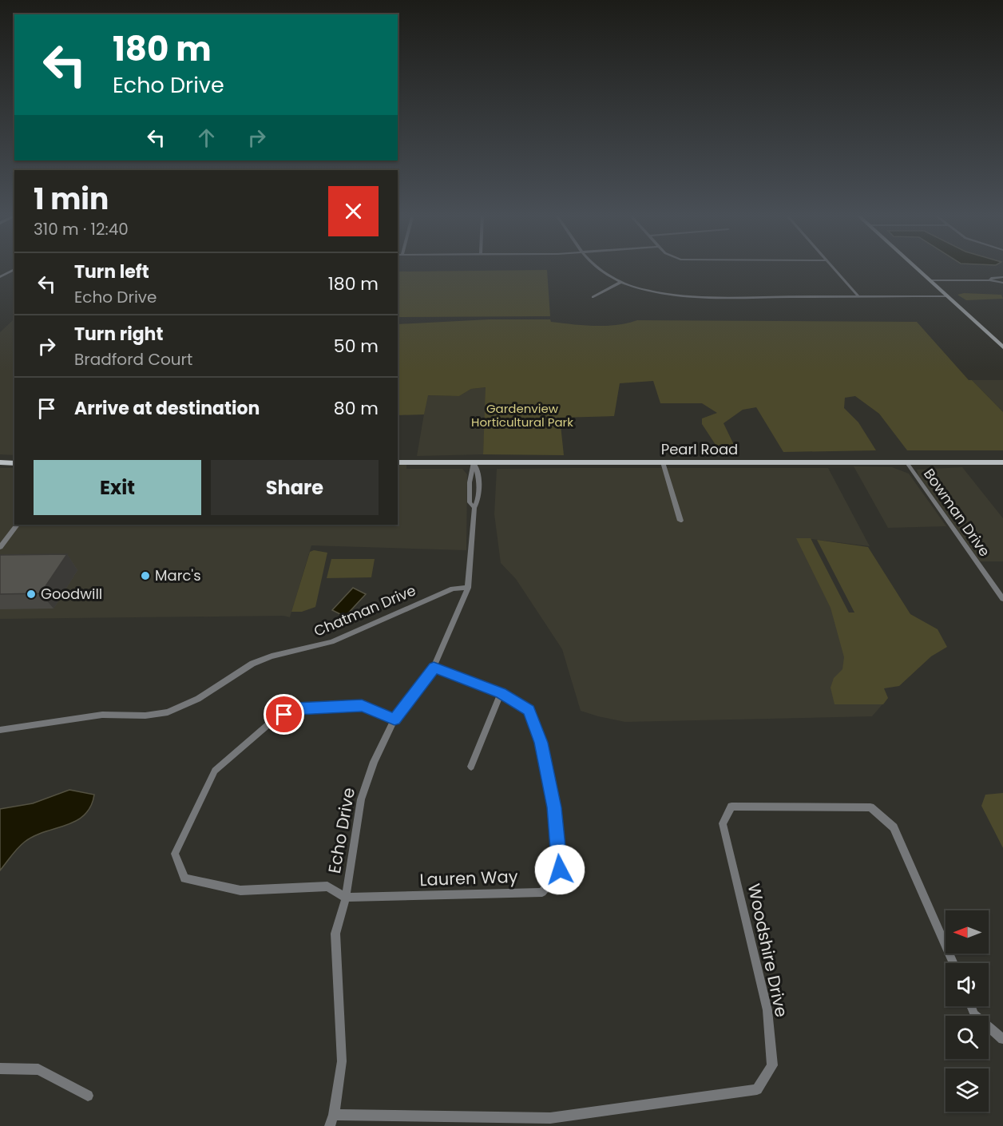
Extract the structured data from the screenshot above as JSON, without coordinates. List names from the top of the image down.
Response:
{
  "streets": {
    "main road": ["Pearl Road"],
    "street": [
      "Bowman Drive",
      "Chatman Drive",
      "Echo Drive",
      "Lauren Way",
      "Woodshire Drive"
    ]
  },
  "crossings": [
    ["Pearl Road", "Bowman Drive"],
    ["Pearl Road", "Echo Drive"],
    ["Chatman Drive", "Echo Drive"],
    ["Echo Drive", "Lauren Way"],
    ["Echo Drive", "Woodshire Drive"]
  ],
  "parks": ["Gardenview Horticultural Park"],
  "places": ["Marc's", "Goodwill"],
  "north": "left",
  "page": {
    "turn": ["180 m", "Echo Drive"],
    "heading": ["1 min", "310 m · 12:40"],
    "list": [
      {
        "name": "Turn left",
        "note": "Echo Drive",
        "value": "180 m"
      },
      {
        "name": "Turn right",
        "note": "Bradford Court",
        "value": "50 m"
      },
      {
        "name": "Arrive at destination",
        "value": "80 m"
      }
    ],
    "buttons": ["Exit", "Share"]
  }
}
